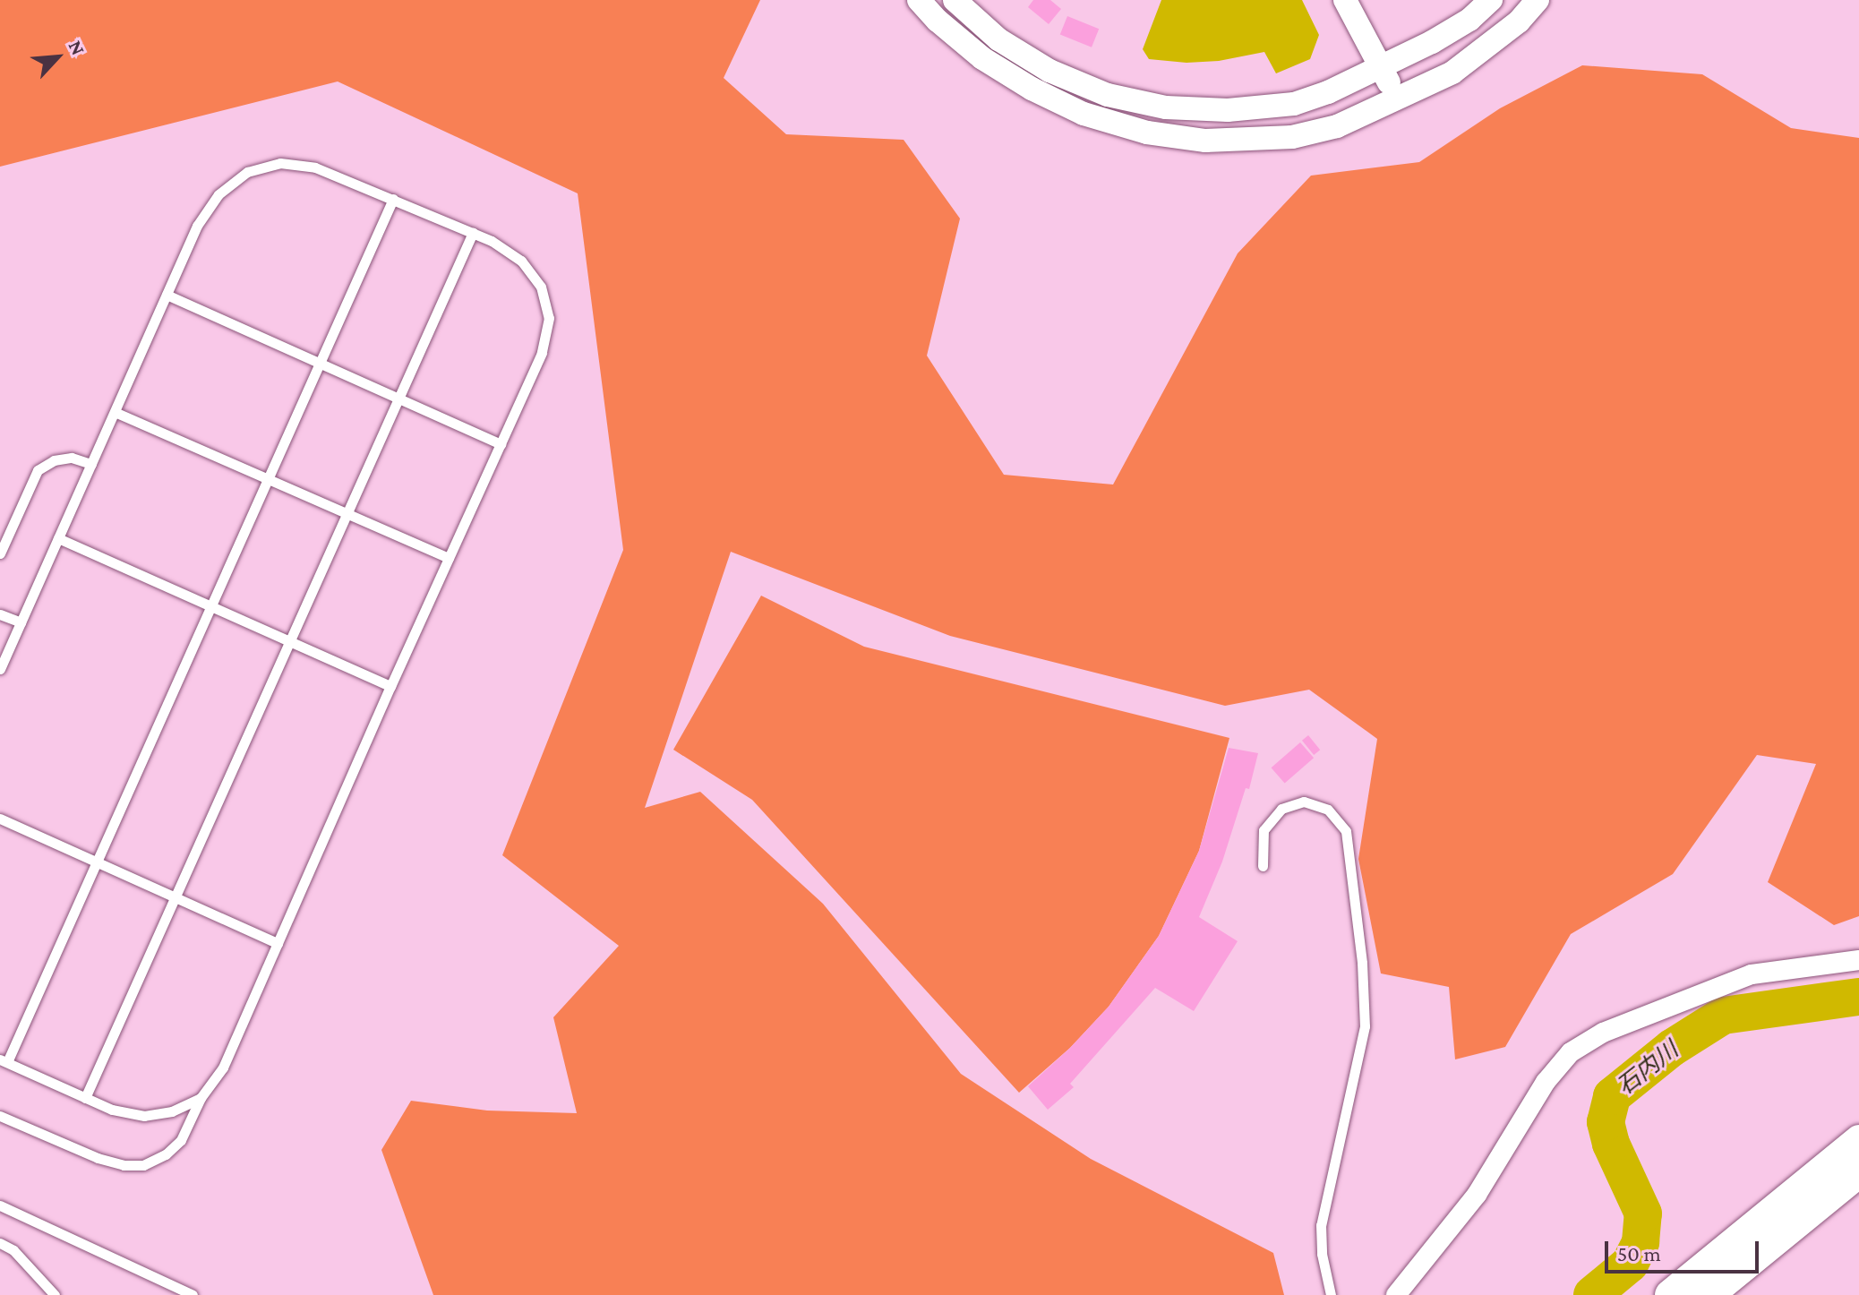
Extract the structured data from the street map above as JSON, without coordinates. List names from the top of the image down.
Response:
{
  "water": ["石内川"],
  "scale_bar": "50 m",
  "north": "top right"
}
